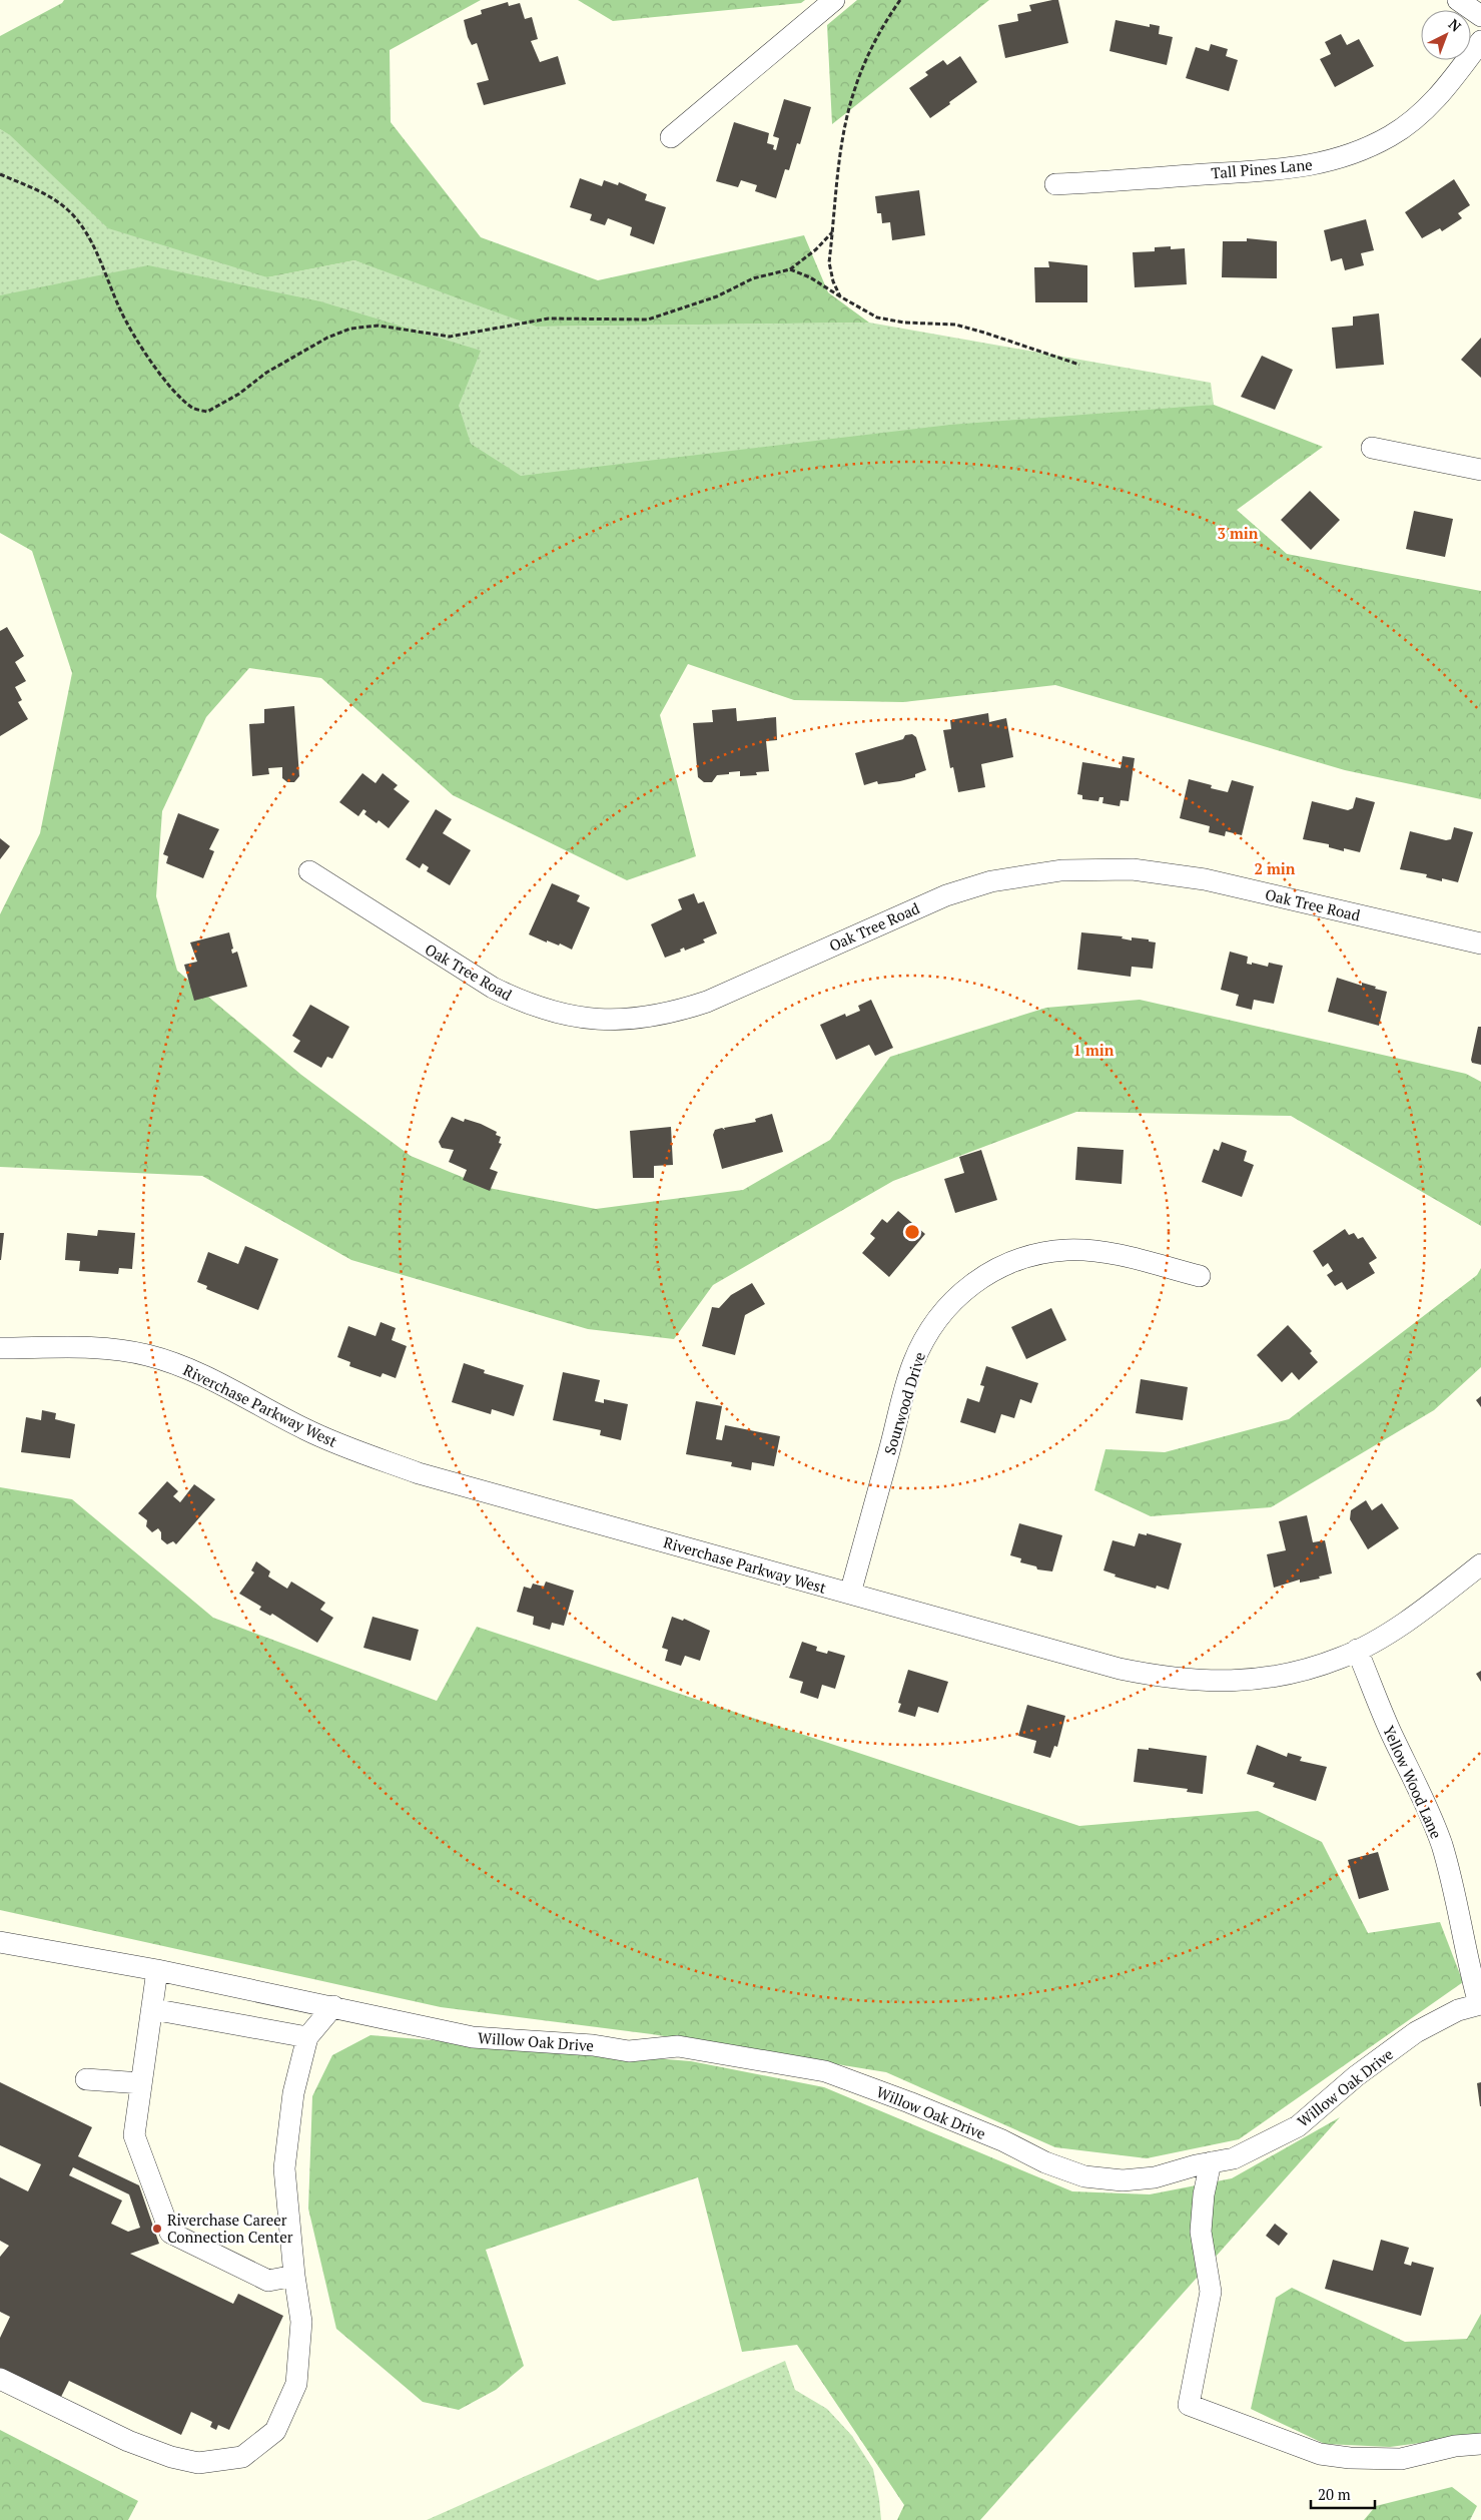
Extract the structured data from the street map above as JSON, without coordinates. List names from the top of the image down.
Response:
{
  "streets": {
    "street": [
      "Tall Pines Lane",
      "Oak Tree Road",
      "Sourwood Drive",
      "Riverchase Parkway West",
      "Yellow Wood Lane",
      "Willow Oak Drive"
    ]
  },
  "crossings": [
    ["Sourwood Drive", "Riverchase Parkway West"],
    ["Riverchase Parkway West", "Yellow Wood Lane"],
    ["Yellow Wood Lane", "Willow Oak Drive"]
  ],
  "places": ["Riverchase Career Connection Center"],
  "scale_bar": "20 m",
  "north": "top right",
  "rings": ["3 min", "2 min", "1 min"]
}
